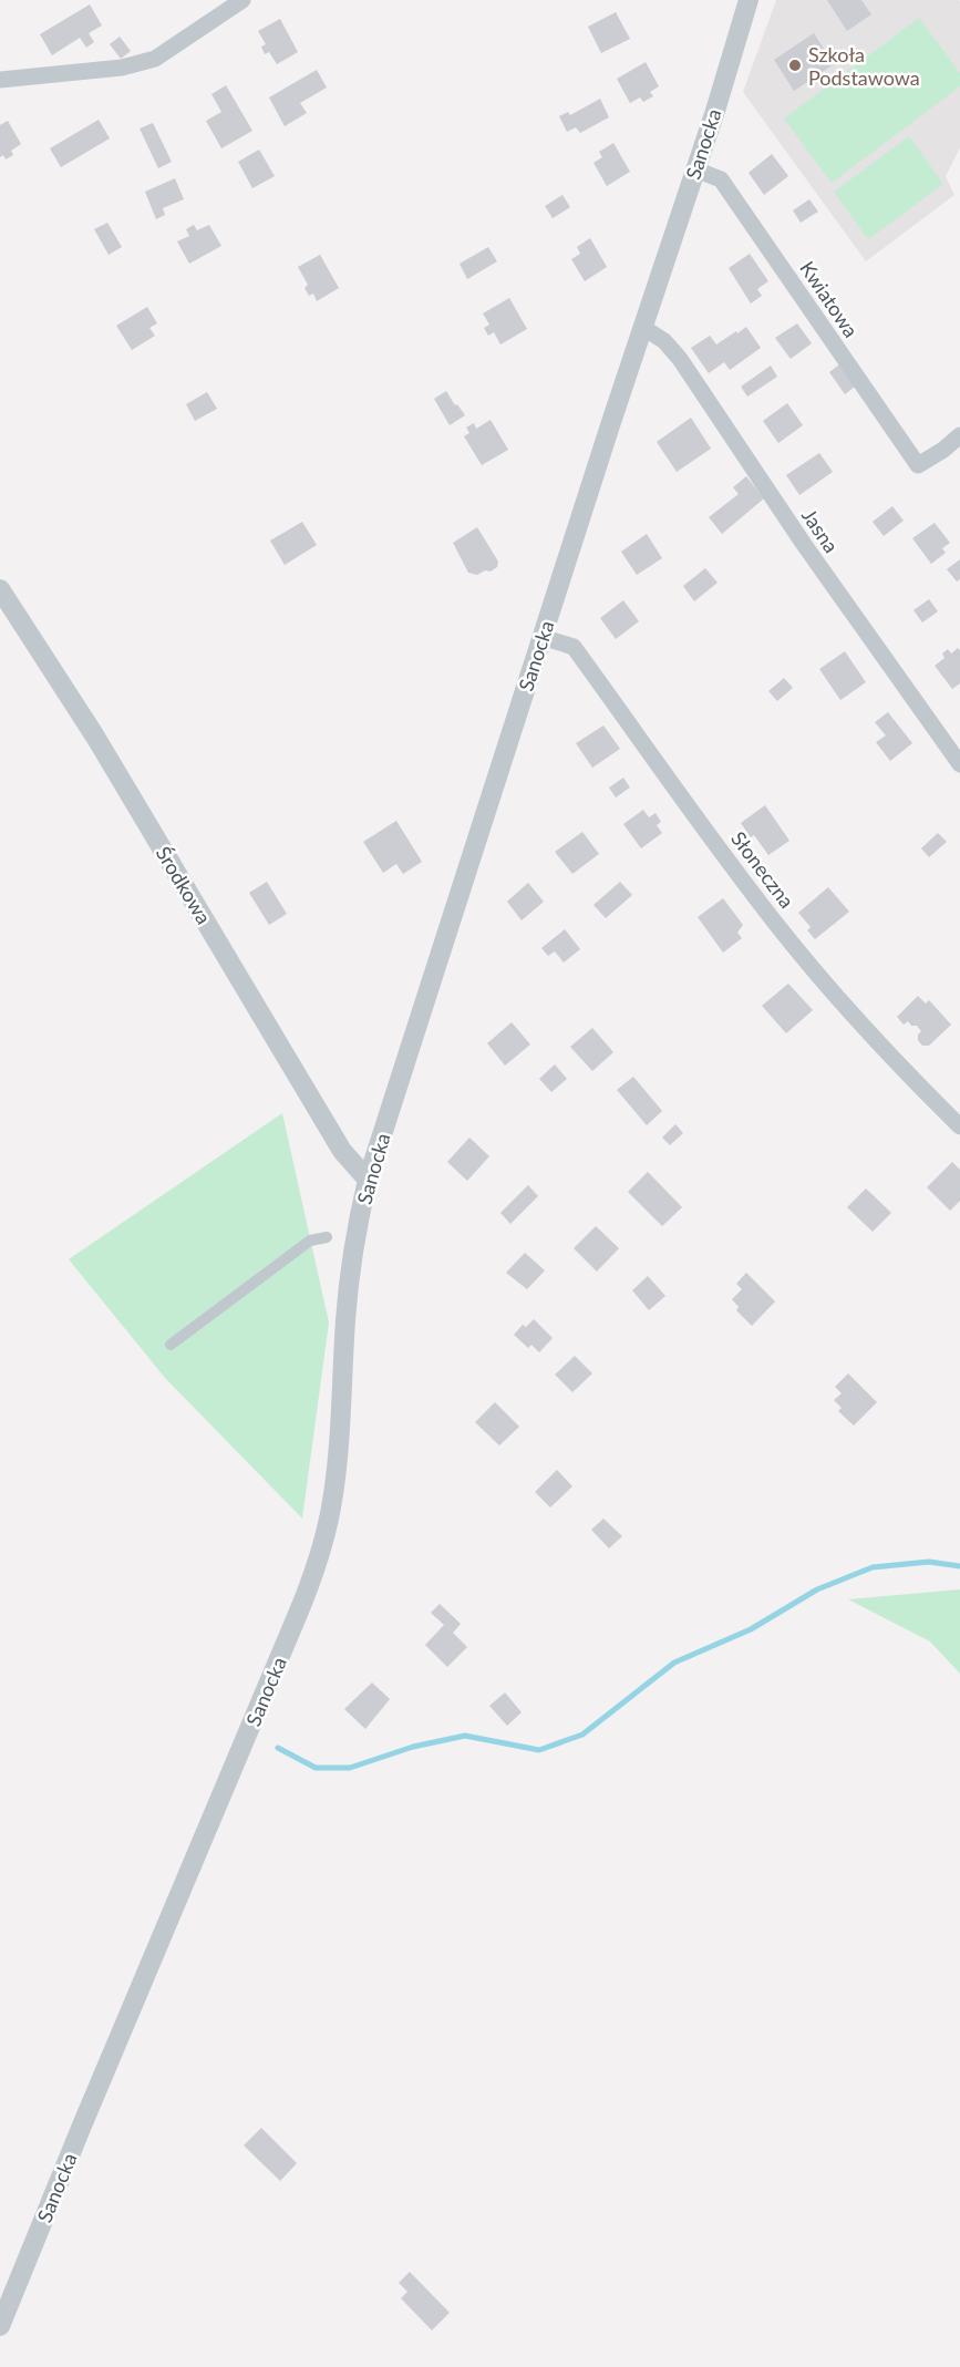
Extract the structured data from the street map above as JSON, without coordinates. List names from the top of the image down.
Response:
{
  "streets": {
    "street": [
      "Sanocka",
      "Kwiatowa",
      "Jasna",
      "Słoneczna",
      "Środkowa"
    ]
  },
  "crossings": [
    ["Sanocka", "Kwiatowa"],
    ["Sanocka", "Jasna"],
    ["Sanocka", "Słoneczna"],
    ["Sanocka", "Środkowa"]
  ],
  "places": ["Szkoła Podstawowa"]
}
